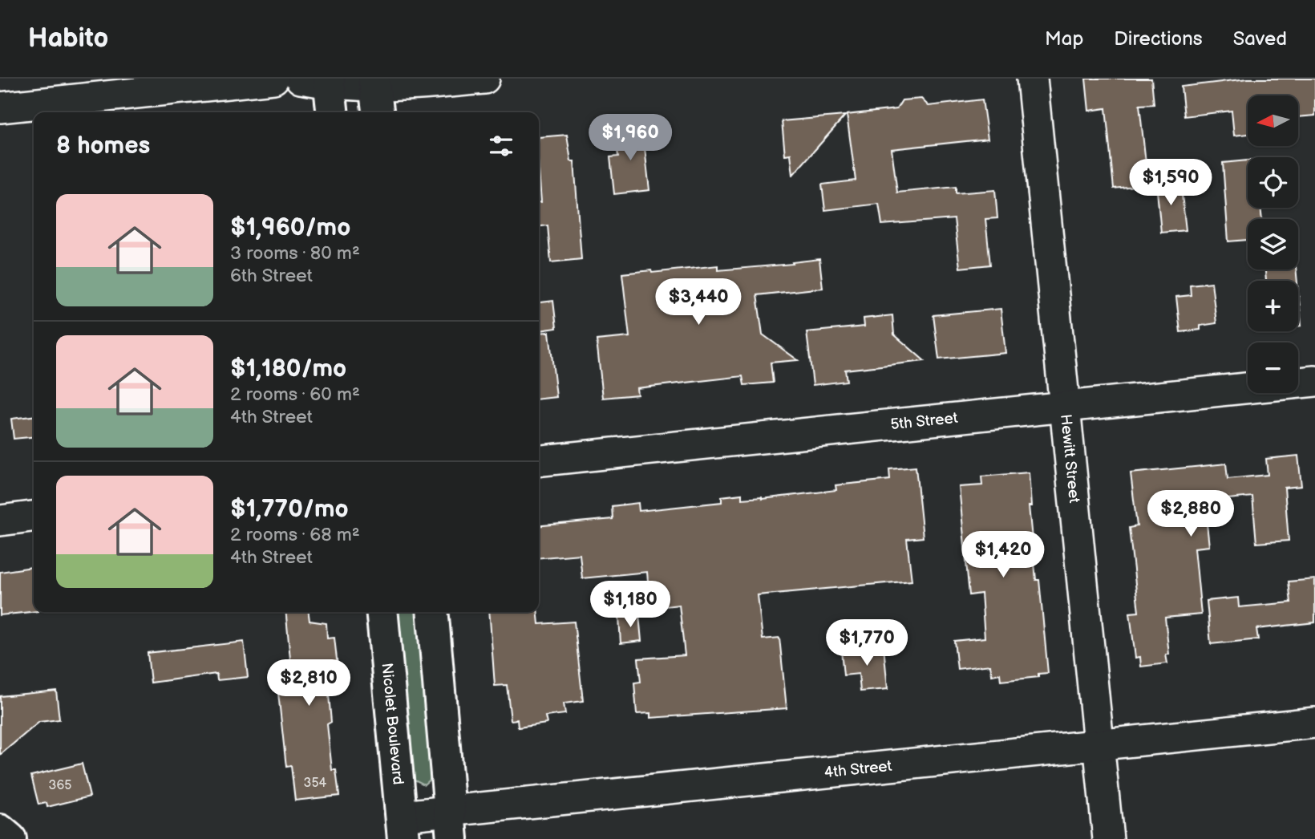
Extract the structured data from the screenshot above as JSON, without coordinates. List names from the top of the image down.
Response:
{
  "streets": {
    "street": [
      "5th Street",
      "Hewitt Street",
      "Nicolet Boulevard",
      "4th Street"
    ]
  },
  "crossings": [
    ["5th Street", "Hewitt Street"],
    ["Hewitt Street", "4th Street"],
    ["Nicolet Boulevard", "4th Street"]
  ],
  "house_numbers": ["354", "365"],
  "north": "left",
  "page": {
    "header": "Habito",
    "nav": ["Map", "Directions", "Saved"],
    "map_buttons": ["+", "−"],
    "heading": "8 homes",
    "price": [
      "$1,960",
      "$1,590",
      "$3,440",
      "$2,880",
      "$1,420",
      "$1,180",
      "$1,770",
      "$2,810"
    ],
    "list": [
      {
        "name": "$1,960/mo",
        "note": "3 rooms · 80 m² · 6th Street"
      },
      {
        "name": "$1,180/mo",
        "note": "2 rooms · 60 m² · 4th Street"
      },
      {
        "name": "$1,770/mo",
        "note": "2 rooms · 68 m² · 4th Street"
      }
    ]
  }
}
